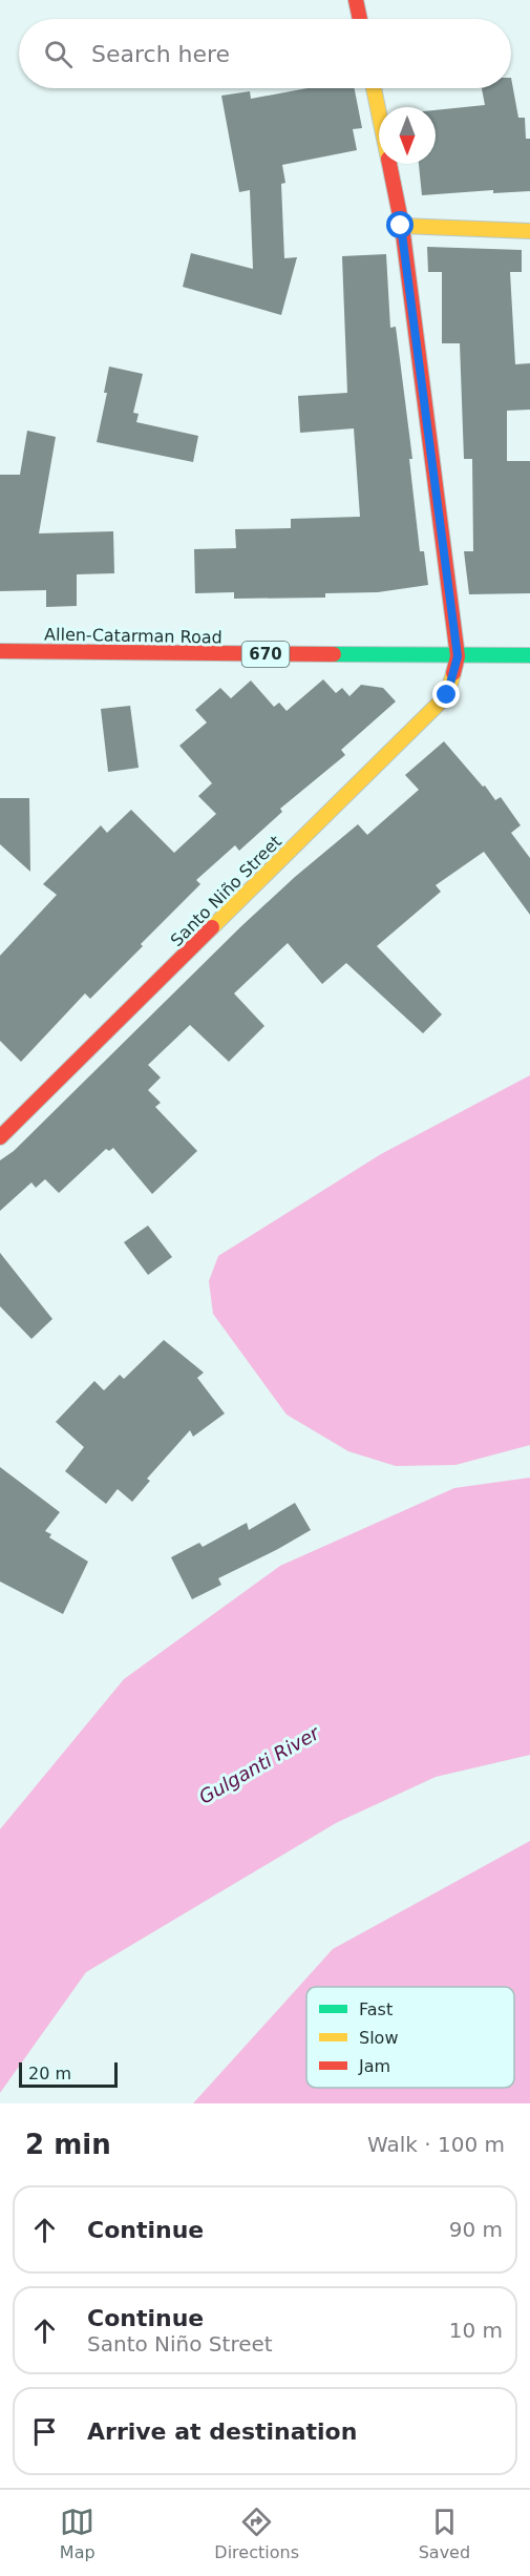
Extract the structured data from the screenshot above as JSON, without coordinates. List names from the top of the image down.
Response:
{
  "streets": {
    "street": ["Allen-Catarman Road", "670", "Santo Niño Street"]
  },
  "crossings": [
    ["Allen-Catarman Road", "Santo Niño Street"]
  ],
  "water": ["Gulganti River"],
  "legend": ["Fast", "Slow", "Jam"],
  "scale_bar": "20 m",
  "north": "bottom",
  "page": {
    "search": "Search here",
    "scale": "20 m",
    "heading": ["2 min", "Walk · 100 m"],
    "list": [
      ["Continue", "90 m"],
      ["Continue", "Santo Niño Street", "10 m"],
      "Arrive at destination"
    ],
    "nav": ["Map", "Directions", "Saved"]
  }
}
